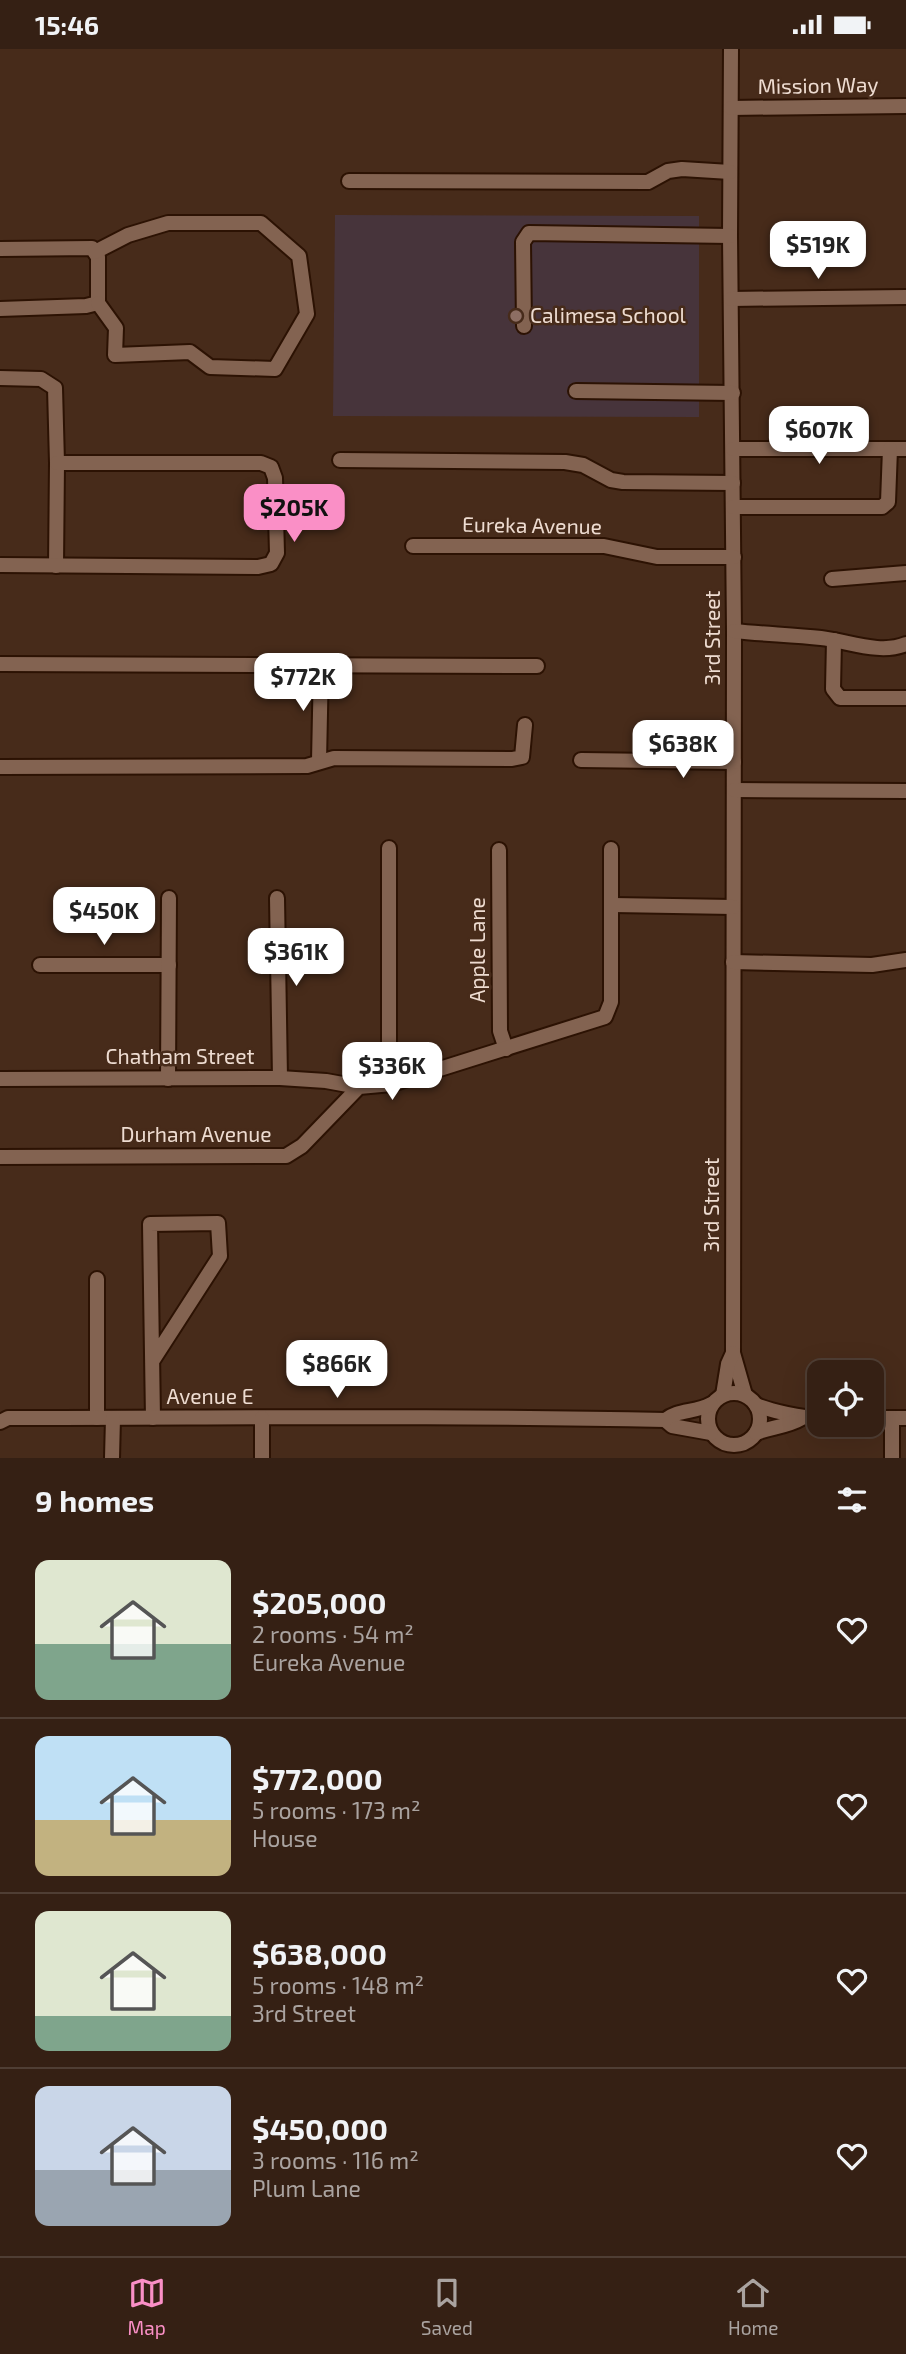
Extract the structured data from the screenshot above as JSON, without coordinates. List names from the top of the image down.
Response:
{
  "streets": {
    "street": [
      "Mission Way",
      "Eureka Avenue",
      "3rd Street",
      "Apple Lane",
      "Chatham Street",
      "Durham Avenue",
      "Avenue E"
    ]
  },
  "crossings": [
    ["Mission Way", "3rd Street"],
    ["Eureka Avenue", "3rd Street"],
    ["3rd Street", "Avenue E"],
    ["Chatham Street", "Durham Avenue"]
  ],
  "places": ["Calimesa School"],
  "page": {
    "status": "15:46",
    "price": [
      "$519K",
      "$607K",
      "$205K",
      "$772K",
      "$638K",
      "$450K",
      "$361K",
      "$336K",
      "$866K"
    ],
    "heading": "9 homes",
    "list": [
      {
        "name": "$205,000",
        "note": "2 rooms · 54 m² · Eureka Avenue"
      },
      {
        "name": "$772,000",
        "note": "5 rooms · 173 m² · House"
      },
      {
        "name": "$638,000",
        "note": "5 rooms · 148 m² · 3rd Street"
      },
      {
        "name": "$450,000",
        "note": "3 rooms · 116 m² · Plum Lane"
      }
    ],
    "tabs": ["Map", "Saved", "Home"]
  }
}
